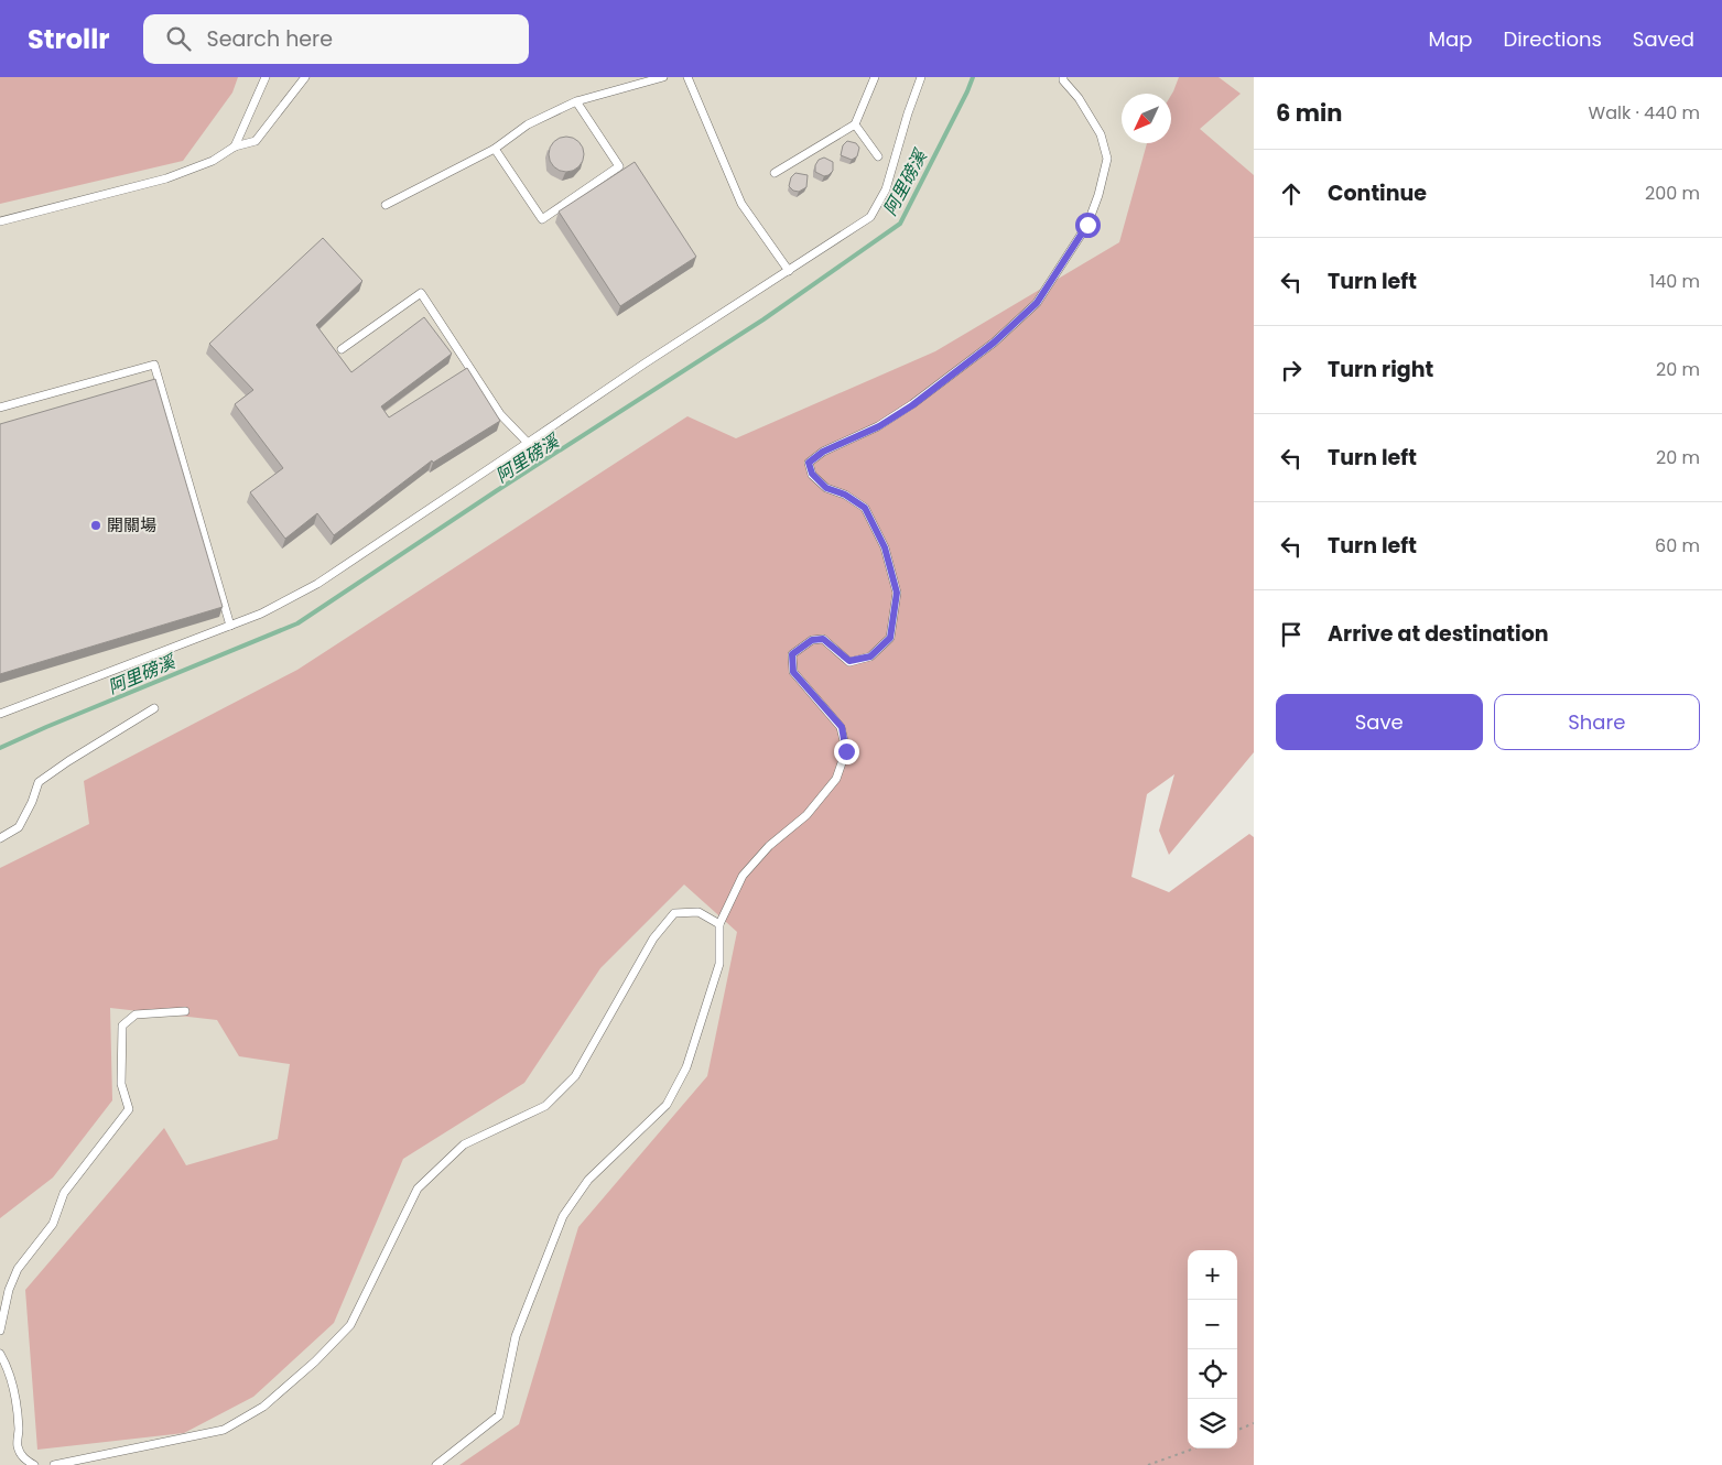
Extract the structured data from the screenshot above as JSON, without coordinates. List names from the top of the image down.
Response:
{
  "water": ["阿里磅溪"],
  "places": ["開關場"],
  "north": "bottom left",
  "page": {
    "header": "Strollr",
    "search": "Search here",
    "nav": ["Map", "Directions", "Saved"],
    "heading": ["6 min", "Walk · 440 m"],
    "list": [
      ["Continue", "200 m"],
      ["Turn left", "140 m"],
      ["Turn right", "20 m"],
      ["Turn left", "20 m"],
      ["Turn left", "60 m"],
      "Arrive at destination"
    ],
    "buttons": ["Save", "Share"],
    "map_buttons": ["+", "−"]
  }
}
